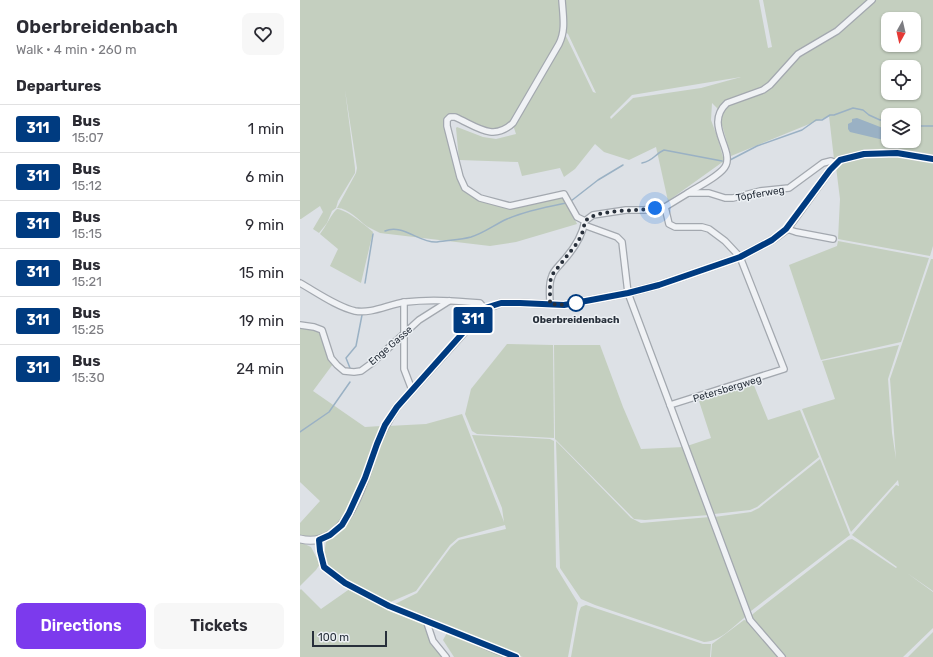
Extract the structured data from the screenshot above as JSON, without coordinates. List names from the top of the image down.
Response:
{
  "streets": {
    "street": ["Töpferweg", "Enge Gasse", "Petersbergweg"]
  },
  "places": ["Oberbreidenbach"],
  "lines": ["bus line 311"],
  "scale_bar": "100 m",
  "north": "bottom",
  "page": {
    "heading": [
      ["Oberbreidenbach", "Walk · 4 min · 260 m"],
      "Departures"
    ],
    "on_map": "311",
    "list": [
      {
        "mark": "311",
        "name": "Bus",
        "note": "15:07",
        "value": "1 min"
      },
      {
        "mark": "311",
        "name": "Bus",
        "note": "15:12",
        "value": "6 min"
      },
      {
        "mark": "311",
        "name": "Bus",
        "note": "15:15",
        "value": "9 min"
      },
      {
        "mark": "311",
        "name": "Bus",
        "note": "15:21",
        "value": "15 min"
      },
      {
        "mark": "311",
        "name": "Bus",
        "note": "15:25",
        "value": "19 min"
      },
      {
        "mark": "311",
        "name": "Bus",
        "note": "15:30",
        "value": "24 min"
      }
    ],
    "buttons": ["Directions", "Tickets"],
    "scale": "100 m"
  }
}
